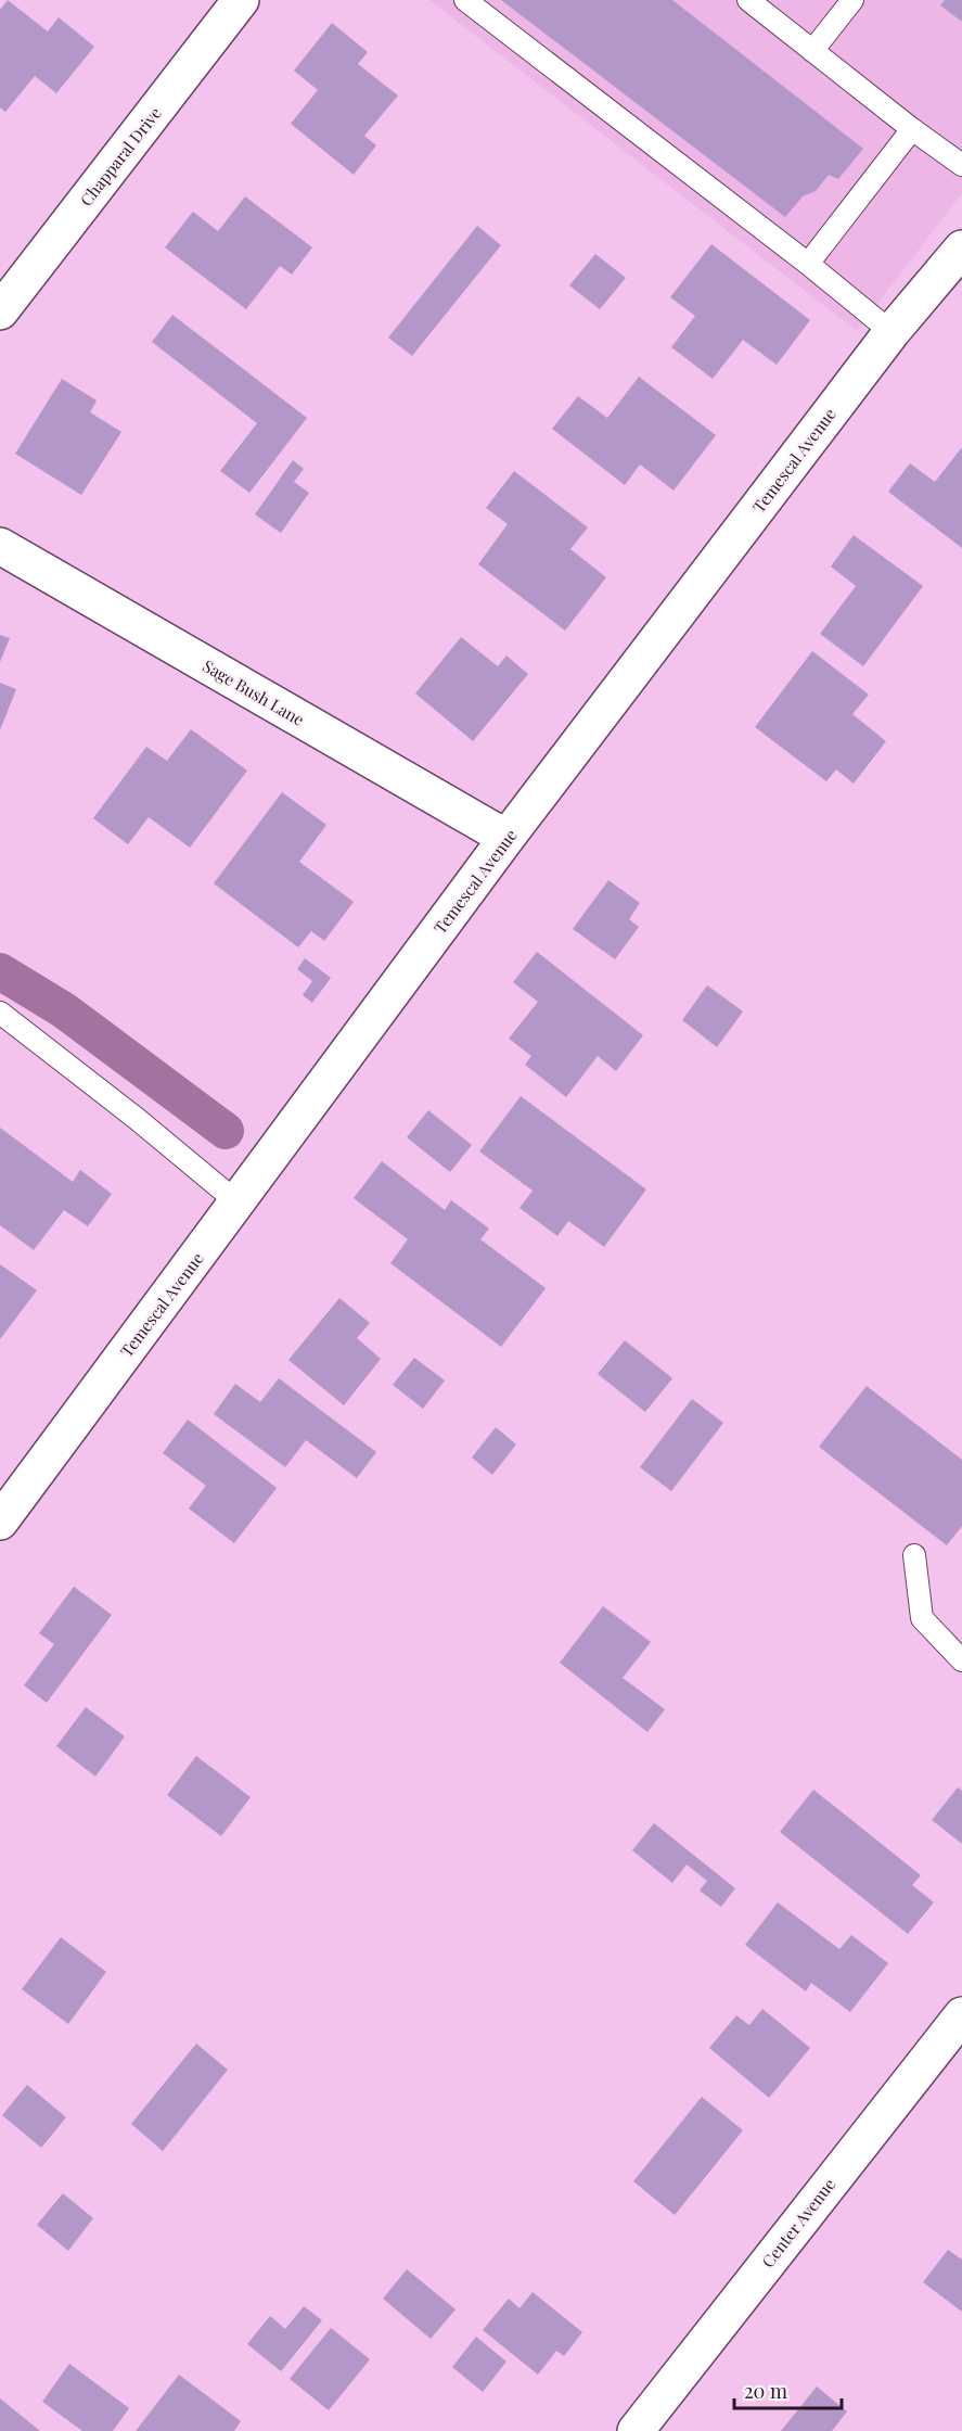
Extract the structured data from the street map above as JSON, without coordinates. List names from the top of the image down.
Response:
{
  "streets": {
    "street": [
      "Chapparal Drive",
      "Temescal Avenue",
      "Sage Bush Lane",
      "Center Avenue"
    ]
  },
  "crossings": [
    ["Temescal Avenue", "Sage Bush Lane"]
  ],
  "scale_bar": "20 m"
}
